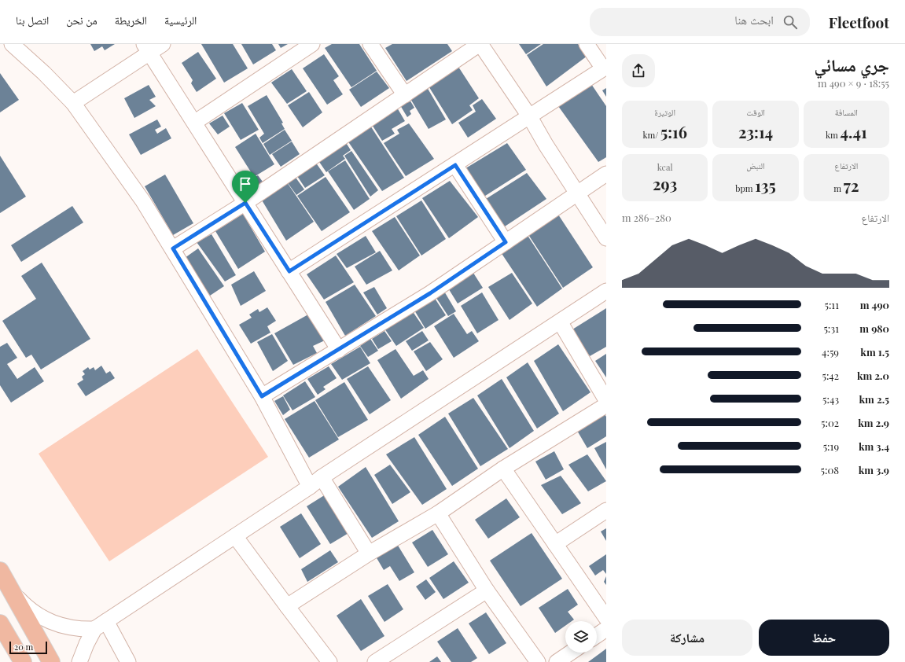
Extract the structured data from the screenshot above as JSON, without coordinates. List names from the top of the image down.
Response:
{
  "scale_bar": "20 m",
  "page": {
    "header": "Fleetfoot",
    "search": "ابحث هنا",
    "nav": [
      "الرئيسية",
      "الخريطة",
      "من نحن",
      "اتصل بنا"
    ],
    "heading": ["جري مسائي", "18:55 · 9 × 490 m"],
    "stats": [
      ["المسافة", "4.41 km"],
      ["الوقت", "23:14"],
      ["الوتيرة", "5:16 /km"],
      ["الارتفاع", "72 m"],
      ["النبض", "135 bpm"],
      ["kcal", "293"]
    ],
    "chart": ["الارتفاع", "280–286 m"],
    "list": [
      {
        "name": "490 m",
        "note": "5:11"
      },
      {
        "name": "980 m",
        "note": "5:31"
      },
      {
        "name": "1.5 km",
        "note": "4:59"
      },
      {
        "name": "2.0 km",
        "note": "5:42"
      },
      {
        "name": "2.5 km",
        "note": "5:43"
      },
      {
        "name": "2.9 km",
        "note": "5:02"
      },
      {
        "name": "3.4 km",
        "note": "5:19"
      },
      {
        "name": "3.9 km",
        "note": "5:08"
      }
    ],
    "buttons": ["حفظ", "مشاركة"],
    "scale": "20 m"
  }
}
